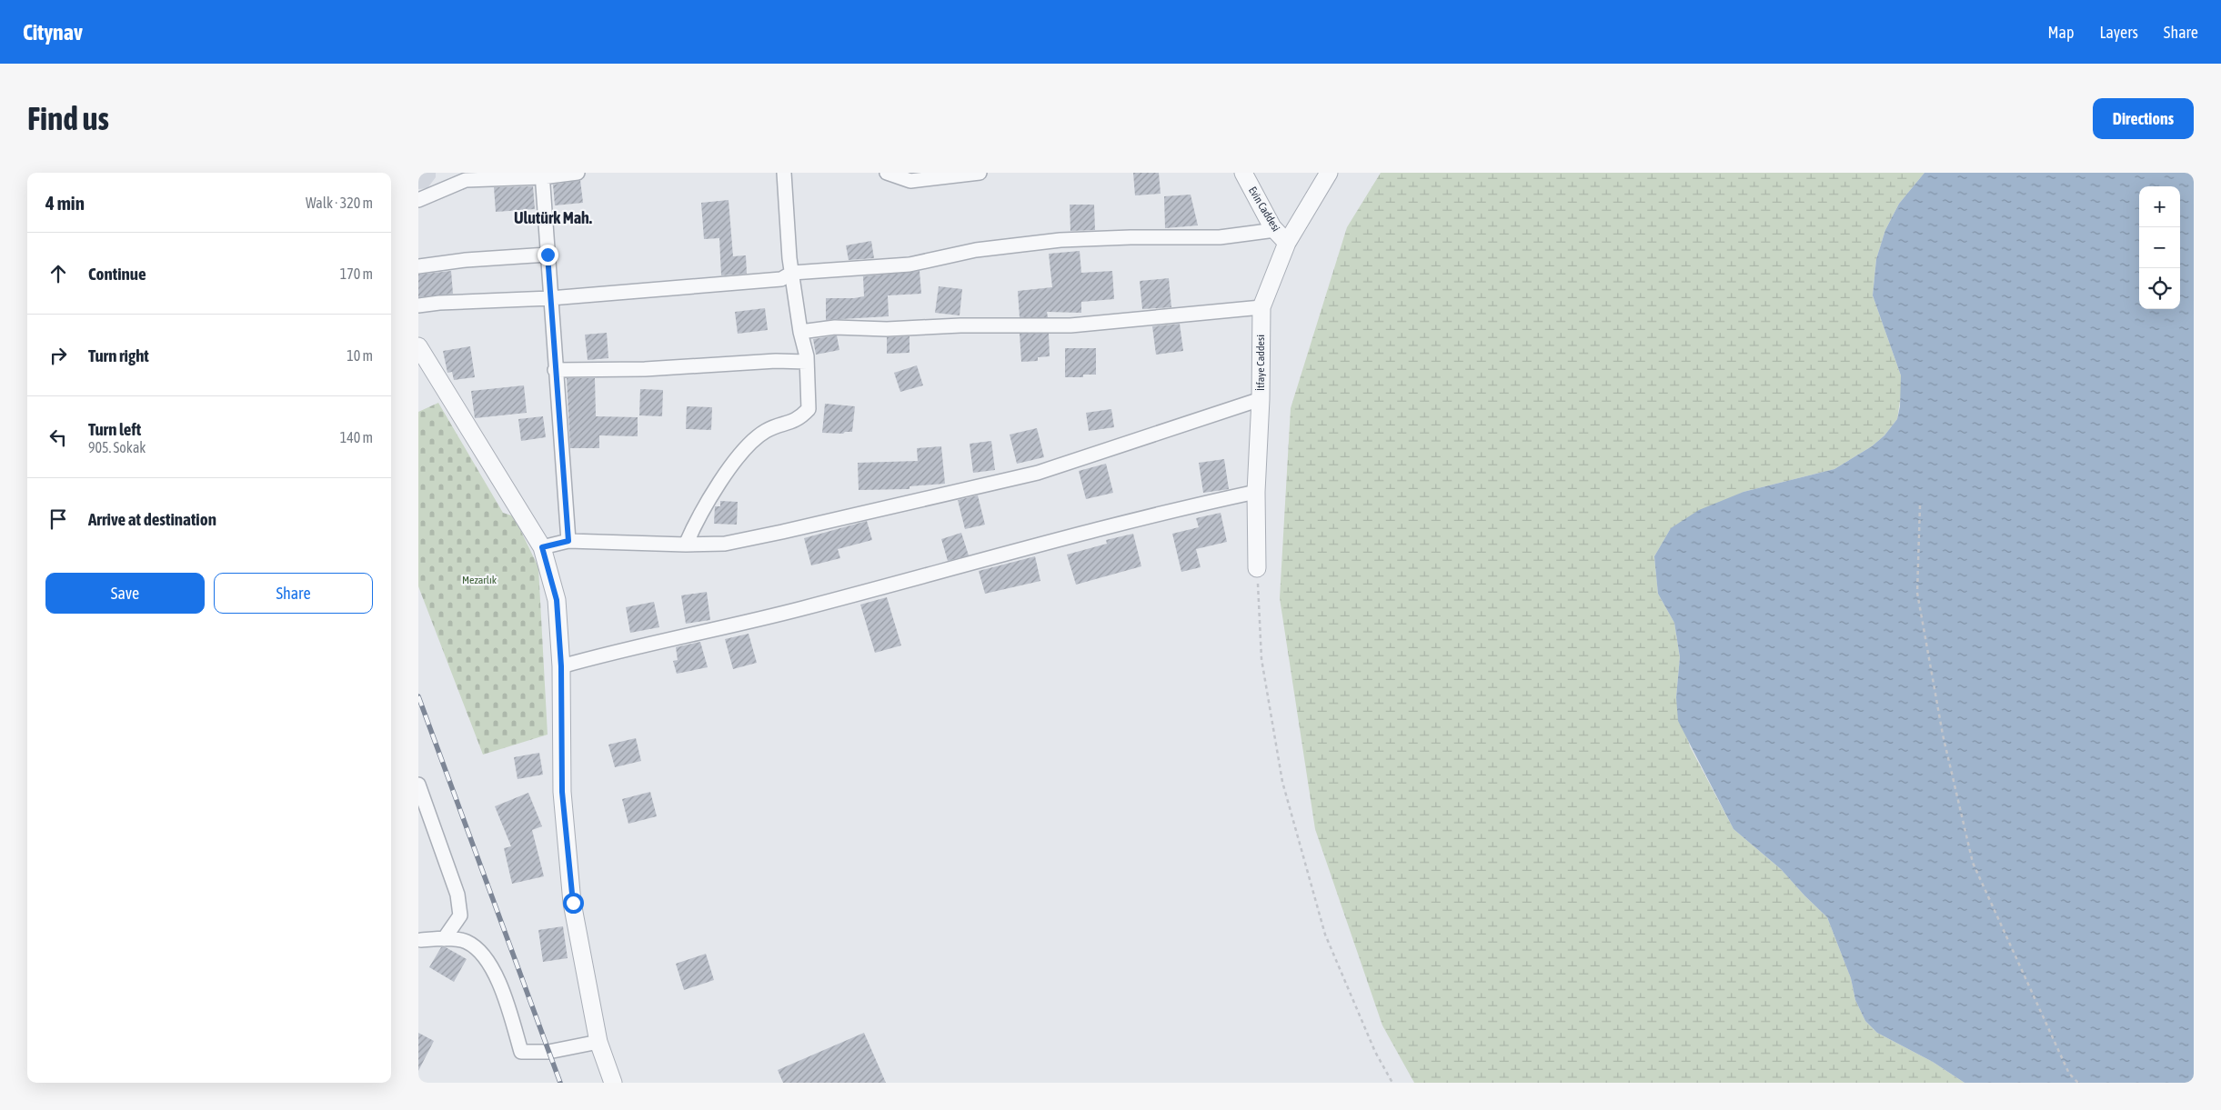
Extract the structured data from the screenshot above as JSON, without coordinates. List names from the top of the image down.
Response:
{
  "streets": {
    "street": ["Evin Caddesi", "İtfaye Caddesi"]
  },
  "crossings": [
    ["Evin Caddesi", "İtfaye Caddesi"]
  ],
  "districts": ["Ulutürk Mah."],
  "parks": ["Mezarlık"],
  "page": {
    "header": "Citynav",
    "nav": ["Map", "Layers", "Share"],
    "buttons": [
      "Directions",
      ["Save", "Share"]
    ],
    "title": "Find us",
    "heading": ["4 min", "Walk · 320 m"],
    "map_buttons": ["+", "−"],
    "list": [
      ["Continue", "170 m"],
      ["Turn right", "10 m"],
      ["Turn left", "905. Sokak", "140 m"],
      "Arrive at destination"
    ]
  }
}
